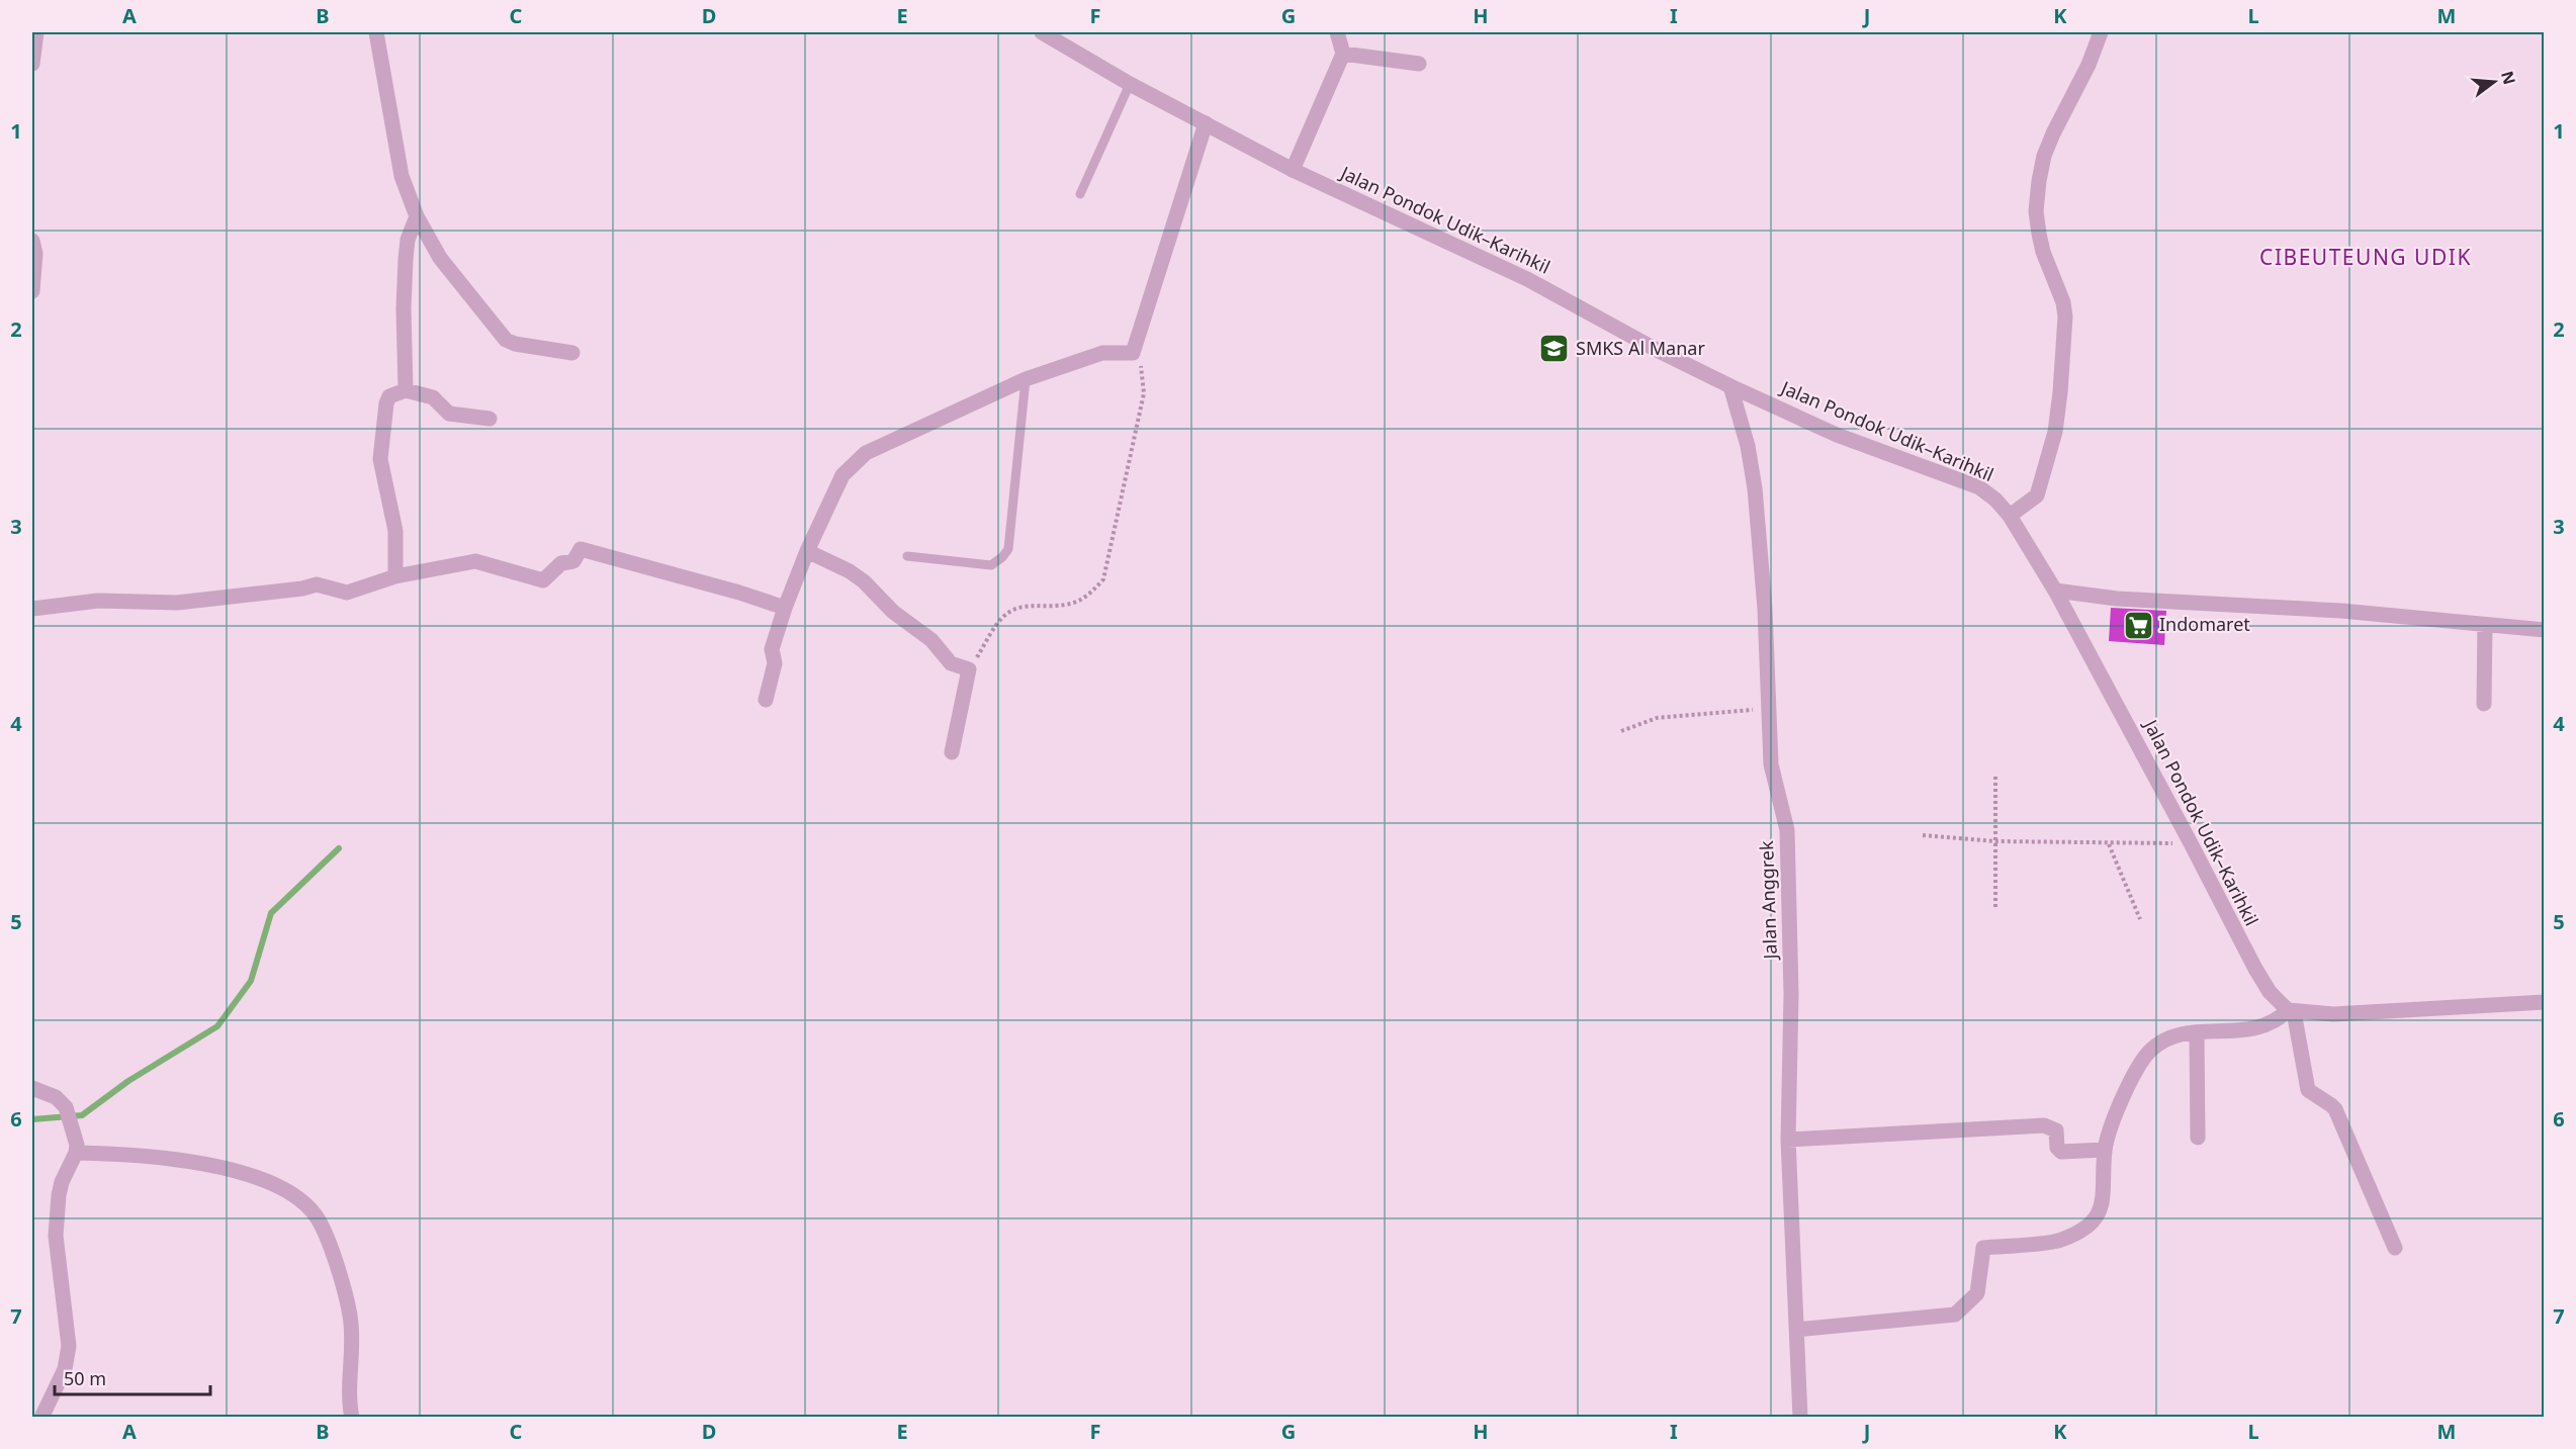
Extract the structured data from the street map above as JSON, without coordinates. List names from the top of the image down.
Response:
{
  "streets": {
    "street": ["Jalan Pondok Udik–Karihkil", "Jalan Anggrek"]
  },
  "crossings": [
    ["Jalan Pondok Udik–Karihkil", "Jalan Anggrek"]
  ],
  "districts": ["CIBEUTEUNG UDIK"],
  "places": {
    "school or university": ["SMKS Al Manar"],
    "supermarket": ["Indomaret"]
  },
  "scale_bar": "50 m",
  "north": "right",
  "grid": {
    "columns": [
      "A",
      "B",
      "C",
      "D",
      "E",
      "F",
      "G",
      "H",
      "I",
      "J",
      "K",
      "L",
      "M"
    ],
    "rows": [
      "1",
      "2",
      "3",
      "4",
      "5",
      "6",
      "7"
    ]
  }
}
